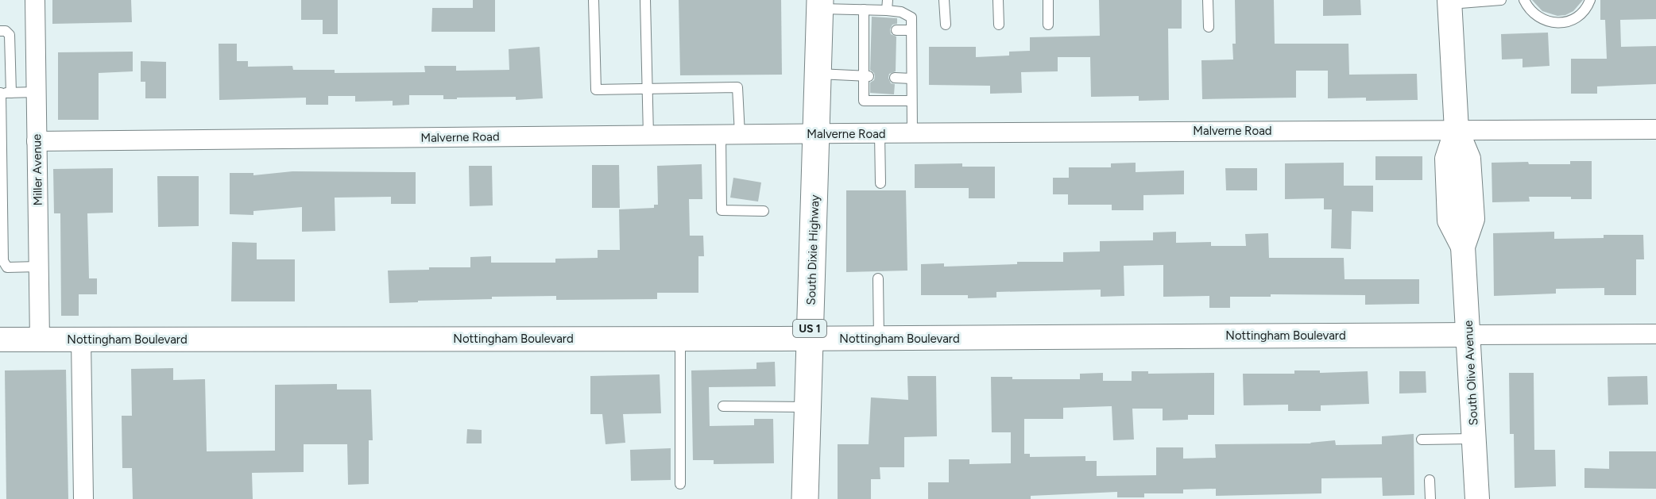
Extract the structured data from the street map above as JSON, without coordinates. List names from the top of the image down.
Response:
{
  "streets": {
    "main road": ["South Dixie Highway", "US 1"],
    "street": [
      "Malverne Road",
      "Miller Avenue",
      "Nottingham Boulevard",
      "South Olive Avenue"
    ]
  },
  "crossings": [
    ["Malverne Road", "Miller Avenue"],
    ["Malverne Road", "South Dixie Highway"],
    ["Malverne Road", "South Olive Avenue"],
    ["Miller Avenue", "Nottingham Boulevard"],
    ["South Dixie Highway", "Nottingham Boulevard"],
    ["Nottingham Boulevard", "South Olive Avenue"]
  ]
}
